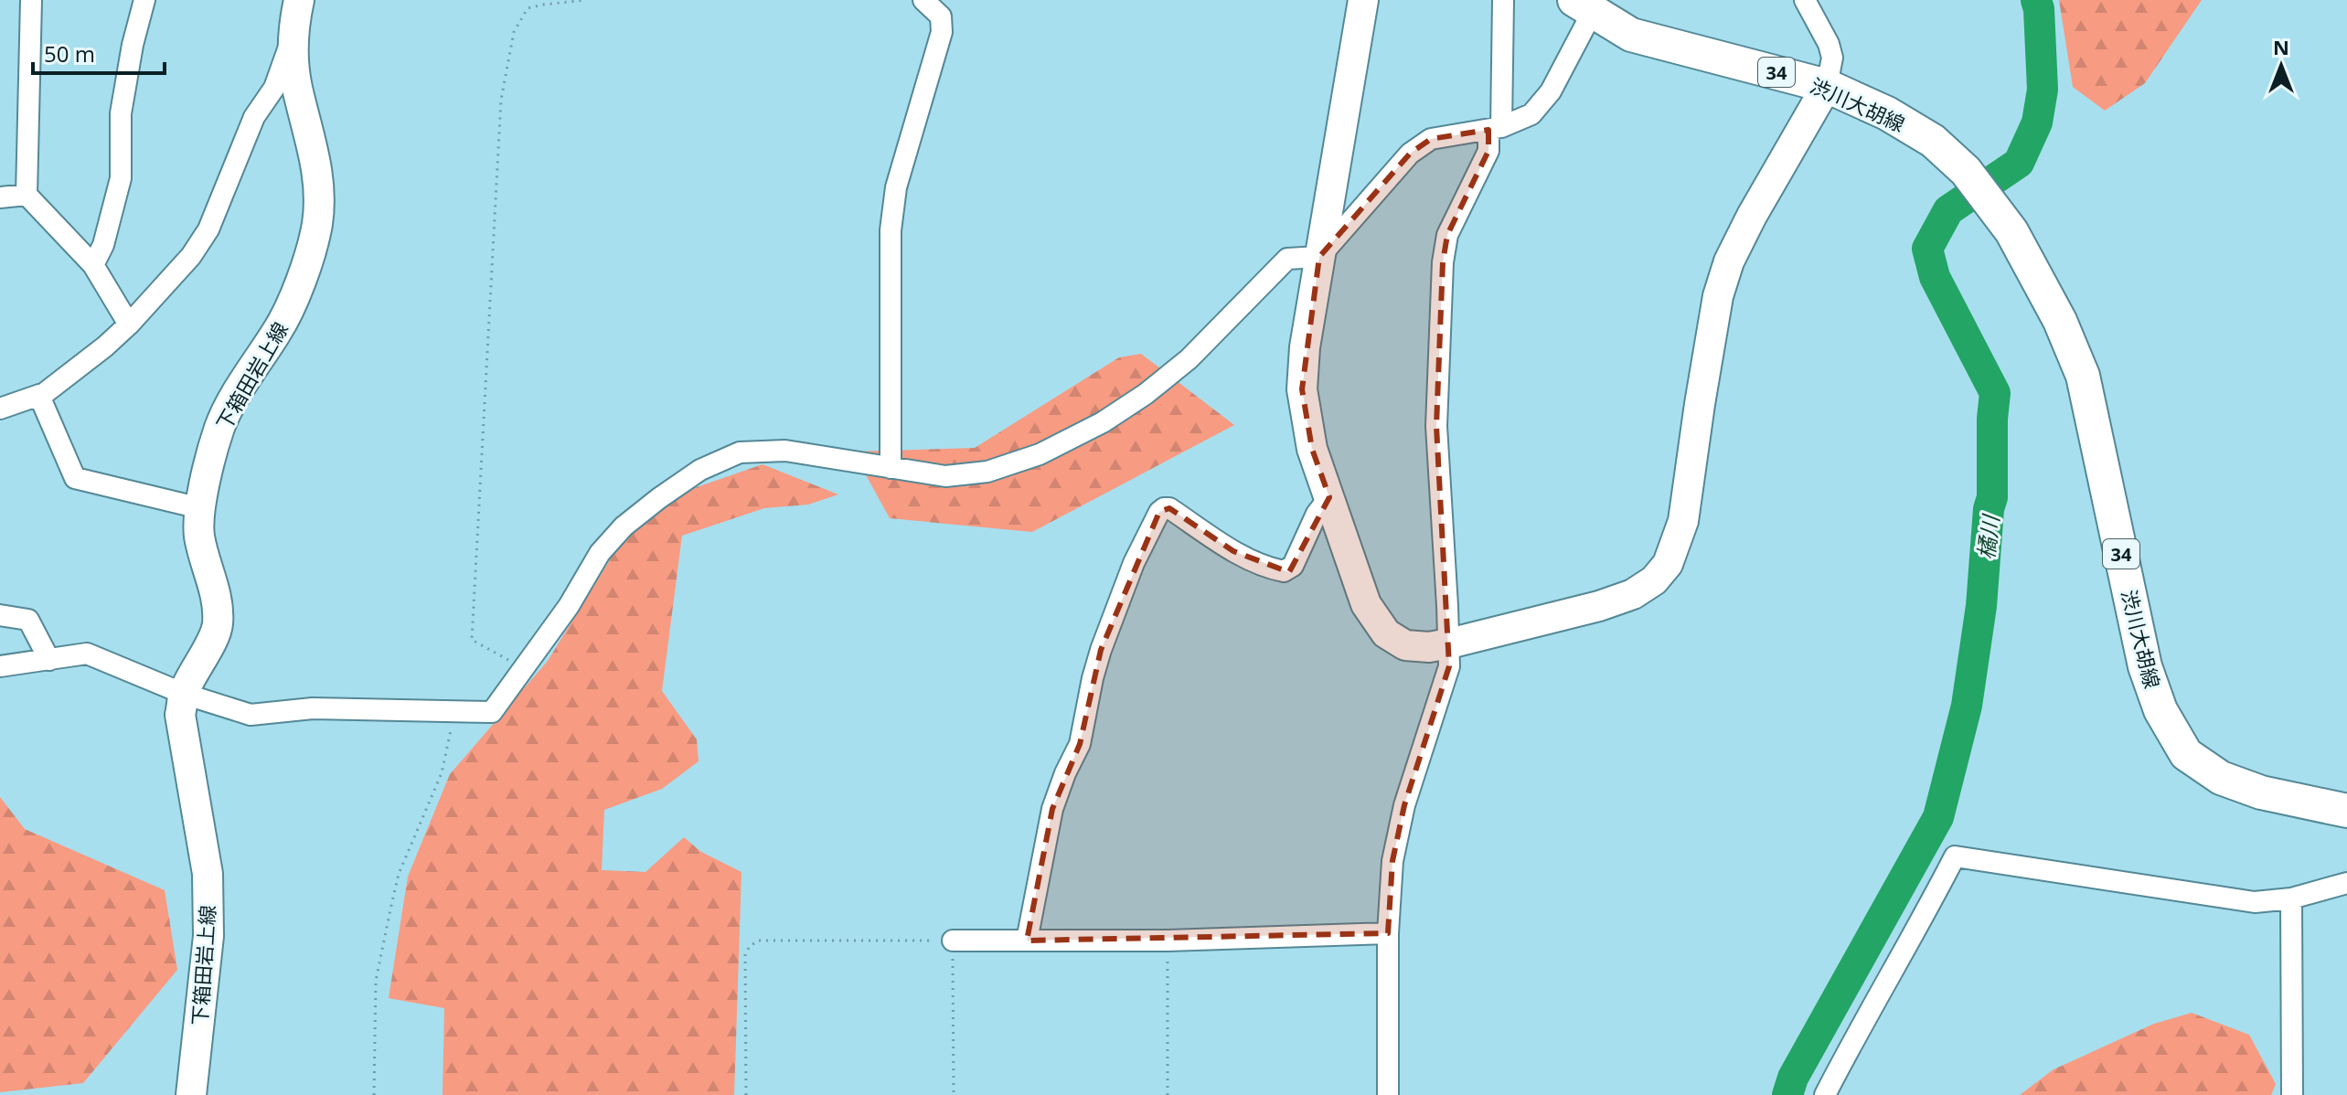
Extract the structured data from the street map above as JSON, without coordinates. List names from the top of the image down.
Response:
{
  "streets": {
    "main road": ["34", "渋川大胡線"],
    "street": ["下箱田岩上線"]
  },
  "water": ["橘川"],
  "scale_bar": "50 m",
  "north": "top"
}
